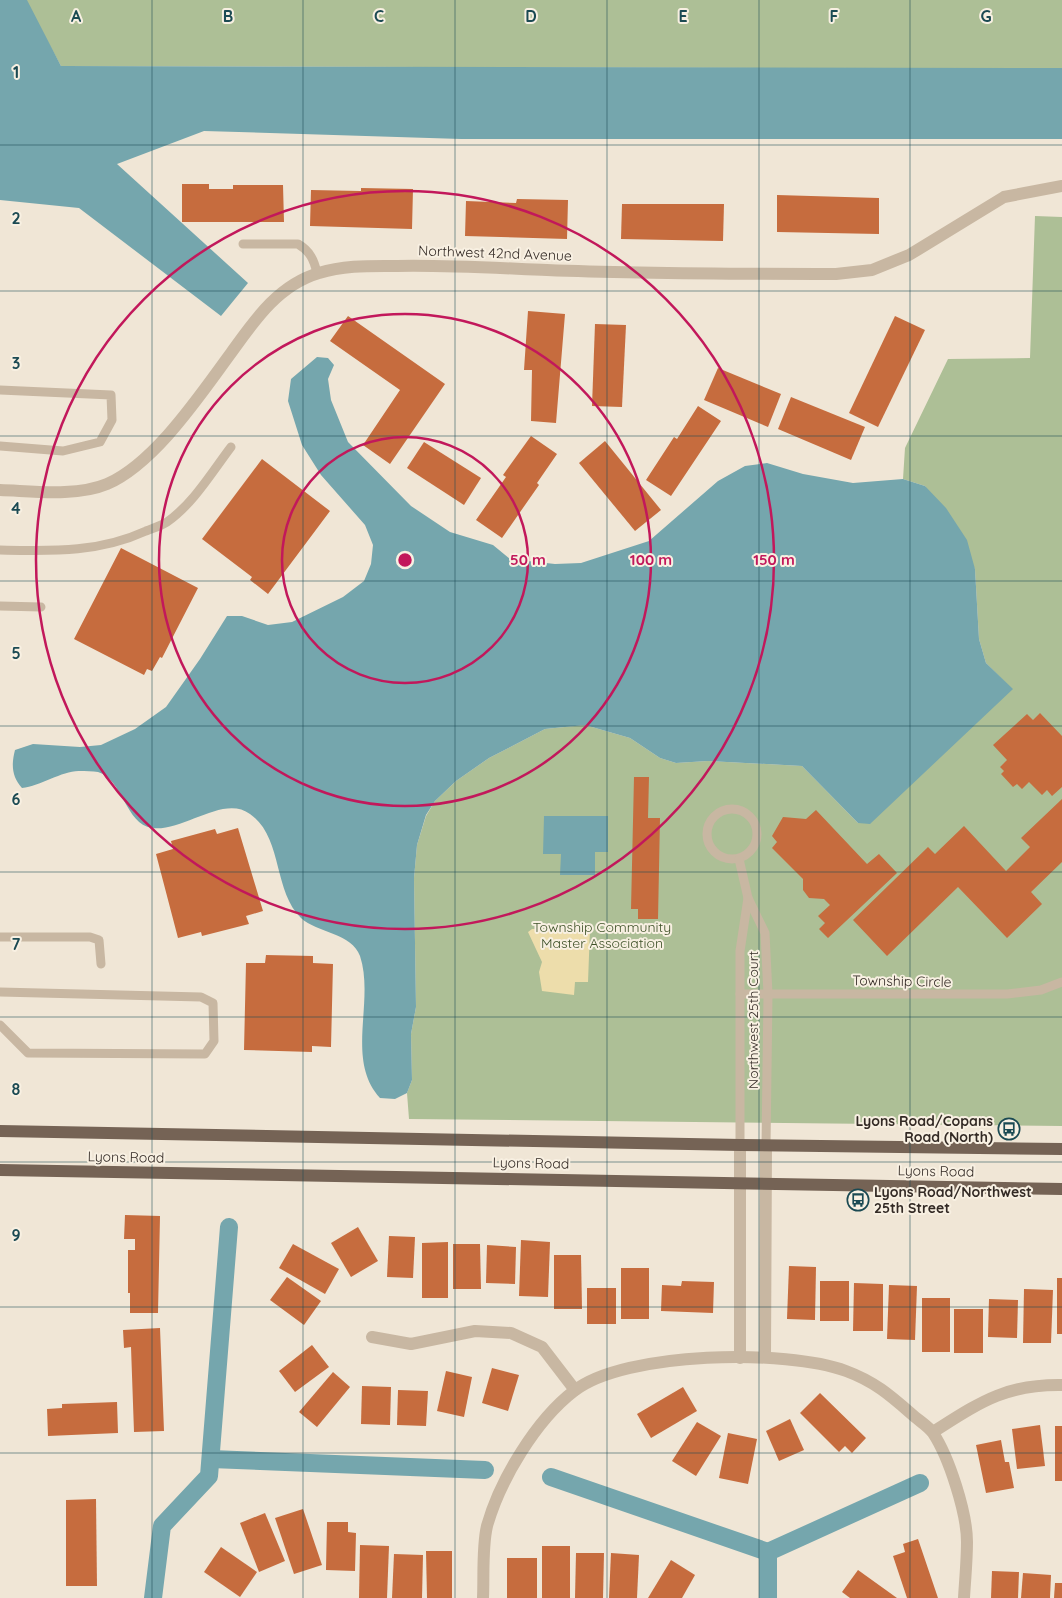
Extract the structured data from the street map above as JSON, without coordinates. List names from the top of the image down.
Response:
{
  "streets": {
    "main road": ["Lyons Road"],
    "street": ["Northwest 42nd Avenue"],
    "lane": ["Township Circle", "Northwest 25th Court"]
  },
  "crossings": [
    ["Township Circle", "Northwest 25th Court"],
    ["Northwest 25th Court", "Lyons Road"]
  ],
  "parks": ["Township Community Master Association"],
  "places": {
    "bus stop": ["Lyons Road/Copans Road (North)", "Lyons Road/Northwest 25th Street"]
  },
  "grid": {
    "columns": [
      "A",
      "B",
      "C",
      "D",
      "E",
      "F",
      "G"
    ],
    "rows": [
      "1",
      "2",
      "3",
      "4",
      "5",
      "6",
      "7",
      "8",
      "9"
    ]
  },
  "rings": ["50 m", "100 m", "150 m"]
}
